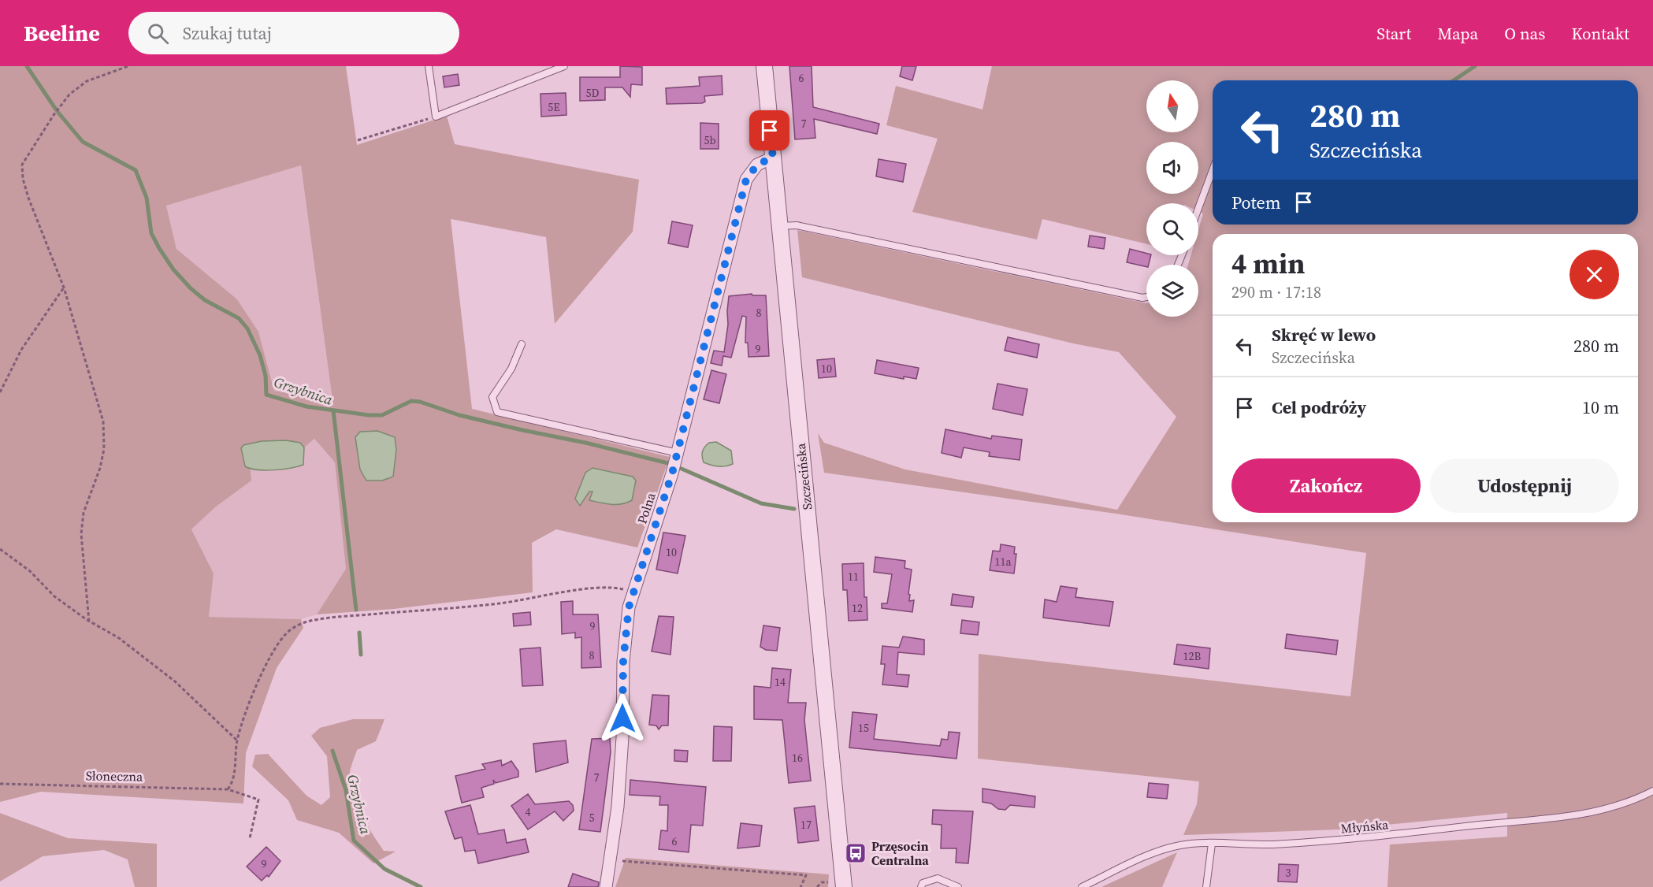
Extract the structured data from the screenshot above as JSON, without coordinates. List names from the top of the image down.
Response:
{
  "streets": {
    "street": ["Szczecińska", "Polna"],
    "lane": ["Młyńska"],
    "path": ["Słoneczna"]
  },
  "crossings": [
    ["Szczecińska", "Polna"]
  ],
  "water": ["Grzybnica"],
  "places": {
    "bus stop": ["Przęsocin Centralna"]
  },
  "house_numbers": [
    "6",
    "5D",
    "5E",
    "7",
    "5b",
    "8",
    "9",
    "10",
    "10",
    "11a",
    "11",
    "12",
    "9",
    "8",
    "12B",
    "14",
    "15",
    "16",
    "7",
    "4",
    "5",
    "17",
    "6",
    "9",
    "3"
  ],
  "north": "top",
  "page": {
    "header": "Beeline",
    "search": "Szukaj tutaj",
    "nav": [
      "Start",
      "Mapa",
      "O nas",
      "Kontakt"
    ],
    "turn": ["280 m", "Szczecińska"],
    "then": "Potem",
    "heading": ["4 min", "290 m · 17:18"],
    "list": [
      {
        "name": "Skręć w lewo",
        "note": "Szczecińska",
        "value": "280 m"
      },
      {
        "name": "Cel podróży",
        "value": "10 m"
      }
    ],
    "buttons": ["Zakończ", "Udostępnij"]
  }
}
